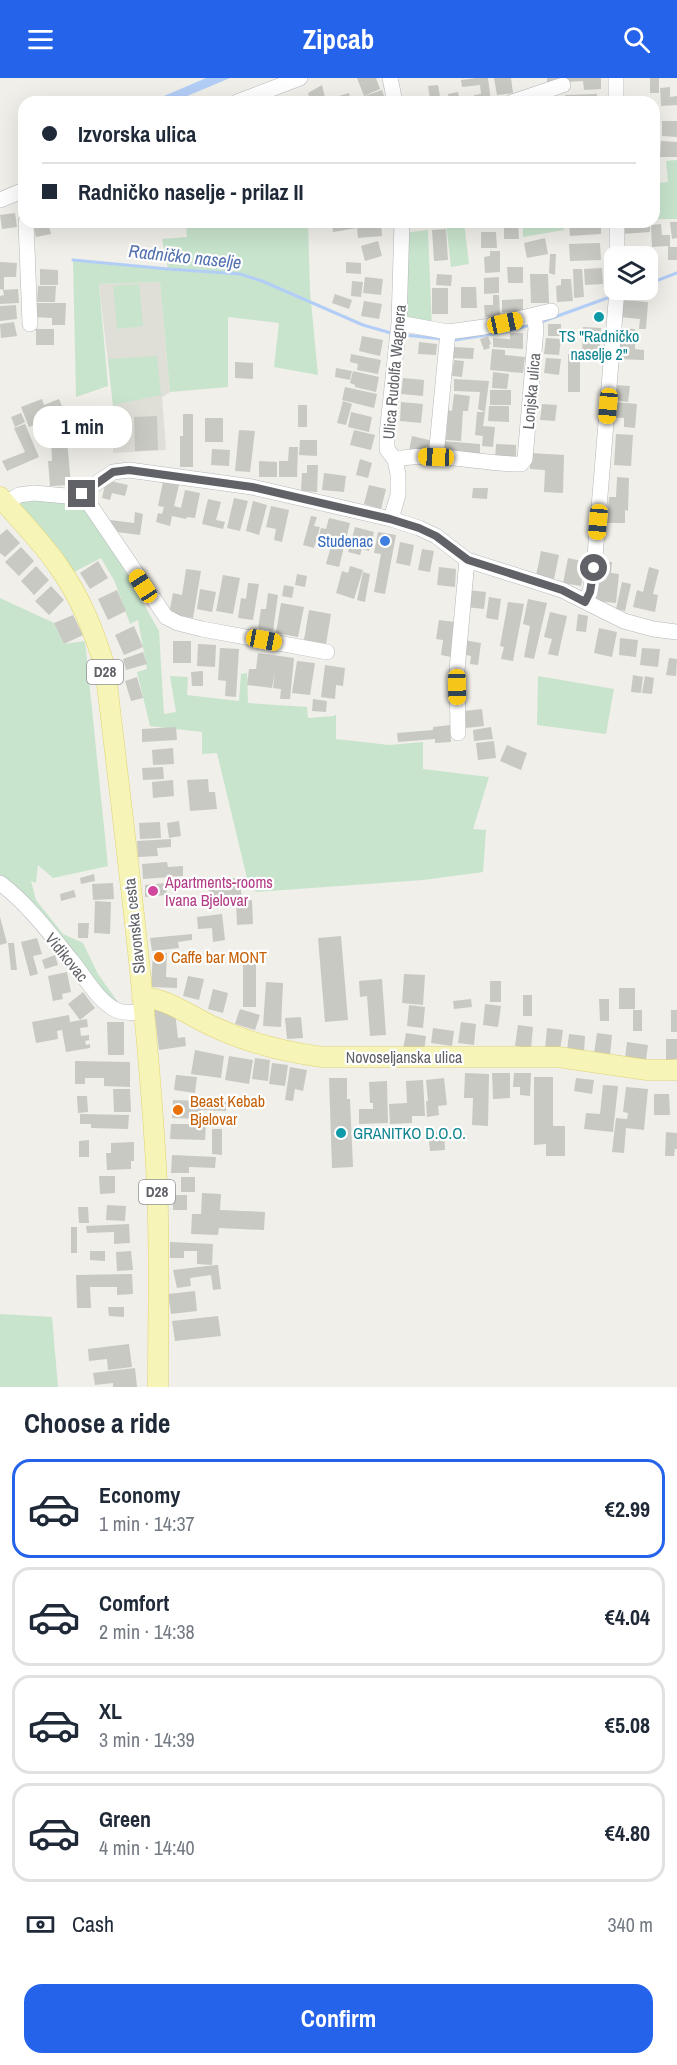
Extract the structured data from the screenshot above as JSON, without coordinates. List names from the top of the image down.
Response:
{
  "streets": {
    "main road": ["D28", "Slavonska cesta", "Novoseljanska ulica"],
    "street": ["Ulica Rudolfa Wagnera", "Lonjska ulica", "Vidikovac"]
  },
  "crossings": [
    ["Slavonska cesta", "Vidikovac"],
    ["Slavonska cesta", "Novoseljanska ulica"],
    ["Vidikovac", "Novoseljanska ulica"]
  ],
  "water": ["Radničko naselje"],
  "places": [
    "TS \"Radničko naselje 2\"",
    "Studenac",
    "Apartments-rooms Ivana Bjelovar",
    "Caffe bar MONT",
    "Beast Kebab Bjelovar",
    "GRANITKO D.O.O."
  ],
  "page": {
    "header": "Zipcab",
    "banner": ["Izvorska ulica", "Radničko naselje - prilaz II"],
    "bubble": "1 min",
    "heading": "Choose a ride",
    "list": [
      {
        "name": "Economy",
        "note": "1 min · 14:37",
        "value": "€2.99"
      },
      {
        "name": "Comfort",
        "note": "2 min · 14:38",
        "value": "€4.04"
      },
      {
        "name": "XL",
        "note": "3 min · 14:39",
        "value": "€5.08"
      },
      {
        "name": "Green",
        "note": "4 min · 14:40",
        "value": "€4.80"
      }
    ],
    "pay": ["Cash", "340 m"],
    "buttons": "Confirm"
  }
}
